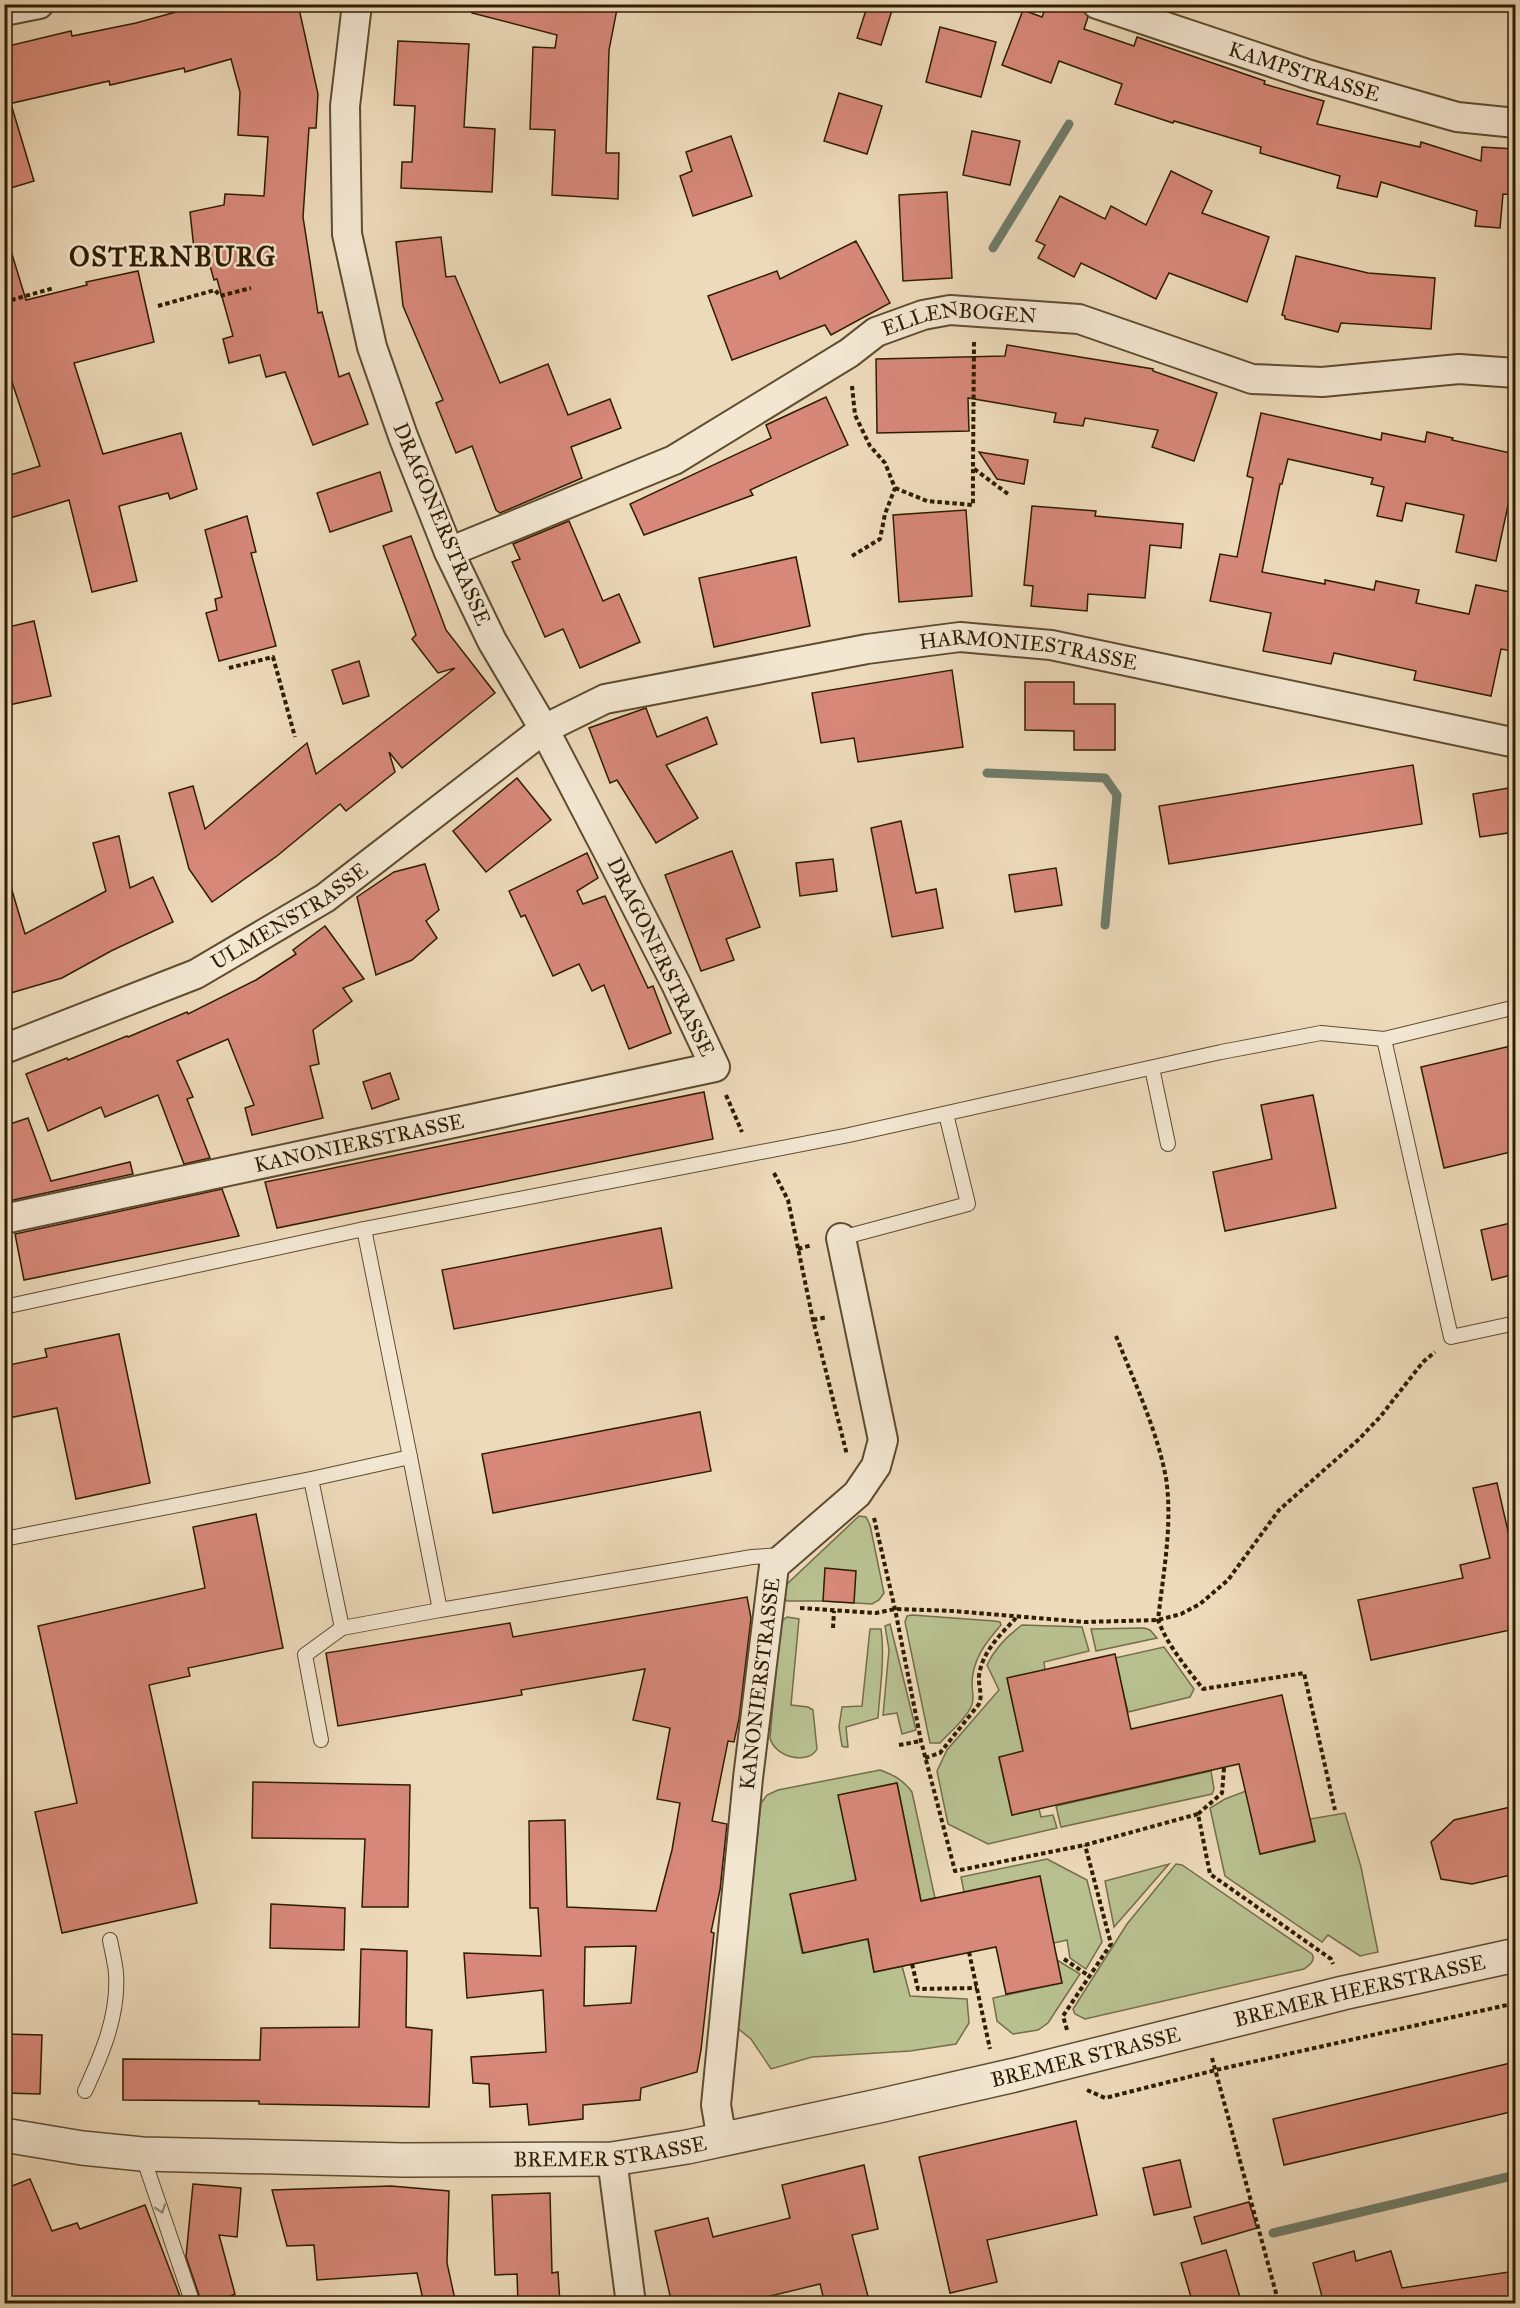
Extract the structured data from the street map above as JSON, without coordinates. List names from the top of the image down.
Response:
{
  "streets": {
    "street": [
      "KAMPSTRASSE",
      "ELLENBOGEN",
      "DRAGONERSTRASSE",
      "HARMONIESTRASSE",
      "ULMENSTRASSE",
      "KANONIERSTRASSE",
      "BREMER HEERSTRASSE",
      "BREMER STRASSE"
    ]
  },
  "crossings": [
    ["ELLENBOGEN", "DRAGONERSTRASSE"],
    ["DRAGONERSTRASSE", "HARMONIESTRASSE"],
    ["DRAGONERSTRASSE", "ULMENSTRASSE"],
    ["DRAGONERSTRASSE", "KANONIERSTRASSE"],
    ["HARMONIESTRASSE", "ULMENSTRASSE"],
    ["KANONIERSTRASSE", "BREMER STRASSE"],
    ["BREMER HEERSTRASSE", "BREMER STRASSE"]
  ],
  "districts": ["OSTERNBURG"]
}
